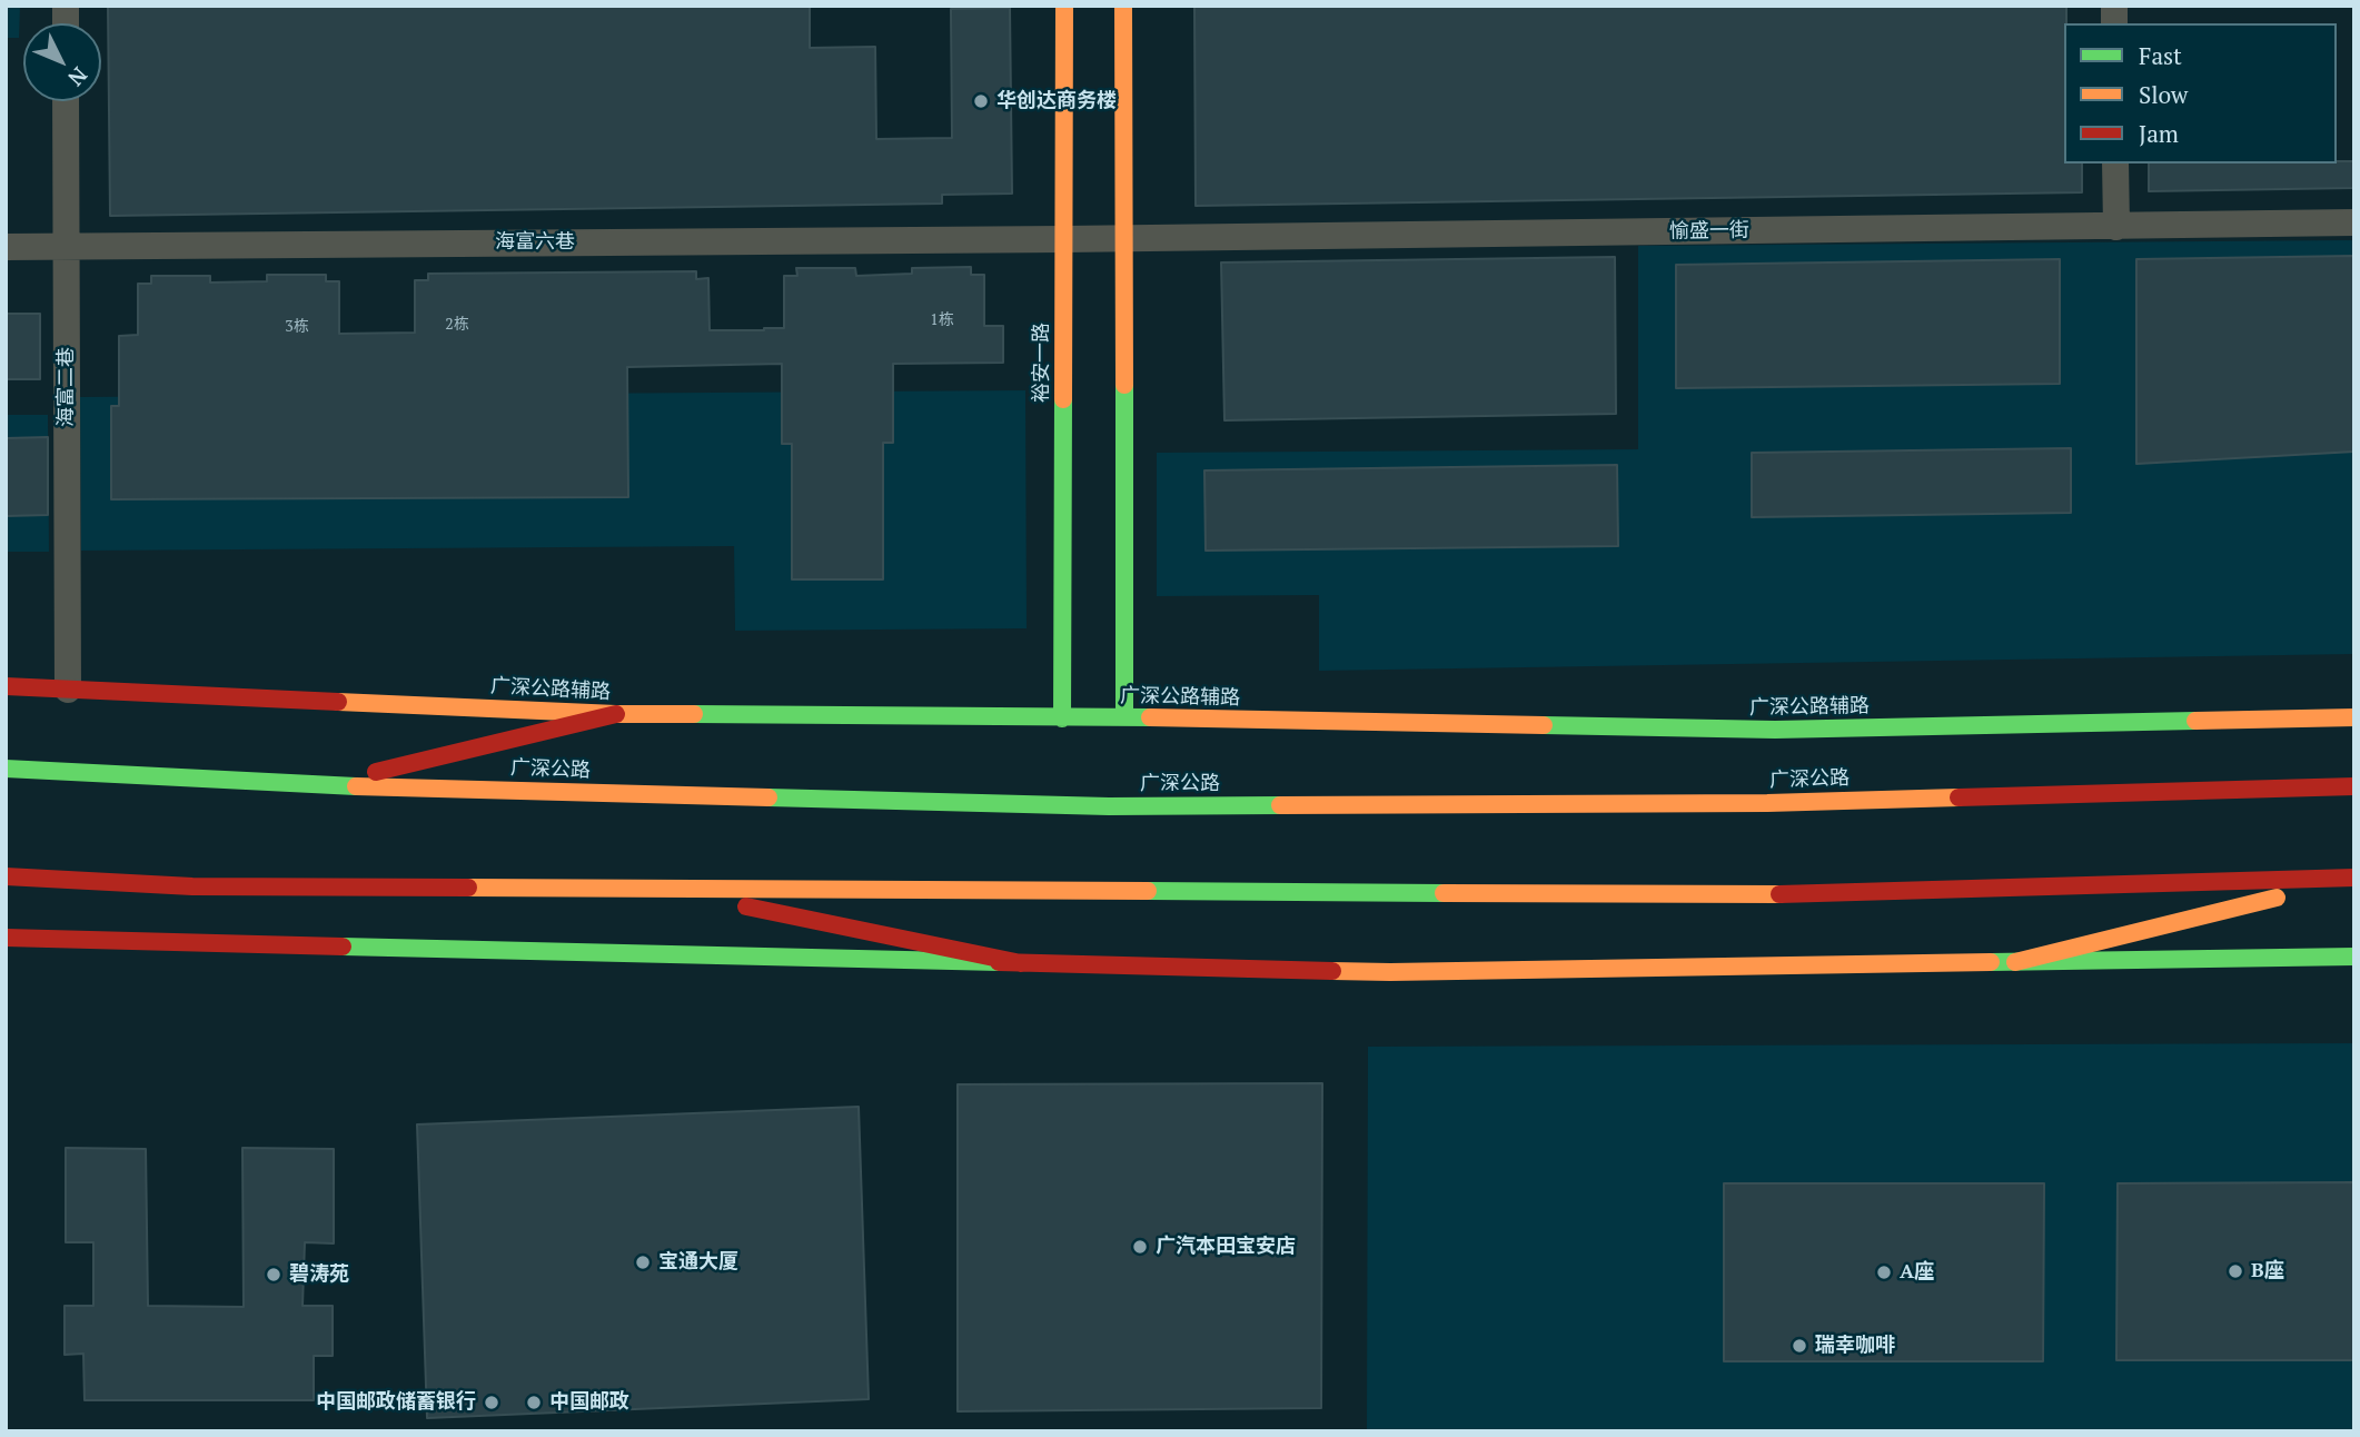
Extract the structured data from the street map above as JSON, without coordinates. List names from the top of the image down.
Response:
{
  "streets": {
    "main road": ["裕安一路", "广深公路辅路", "广深公路"],
    "street": ["愉盛一街", "海富六巷", "海富二巷"]
  },
  "crossings": [
    ["愉盛一街", "海富六巷"],
    ["愉盛一街", "裕安一路"],
    ["海富六巷", "裕安一路"],
    ["海富六巷", "海富二巷"],
    ["裕安一路", "广深公路辅路"],
    ["海富二巷", "广深公路辅路"]
  ],
  "places": [
    "华创达商务楼",
    "广汽本田宝安店",
    "宝通大厦",
    "B座",
    "A座",
    "碧涛苑",
    "瑞幸咖啡",
    "中国邮政储蓄银行",
    "中国邮政"
  ],
  "house_numbers": ["1栋", "2栋", "3栋"],
  "legend": ["Fast", "Slow", "Jam"],
  "north": "bottom right"
}
